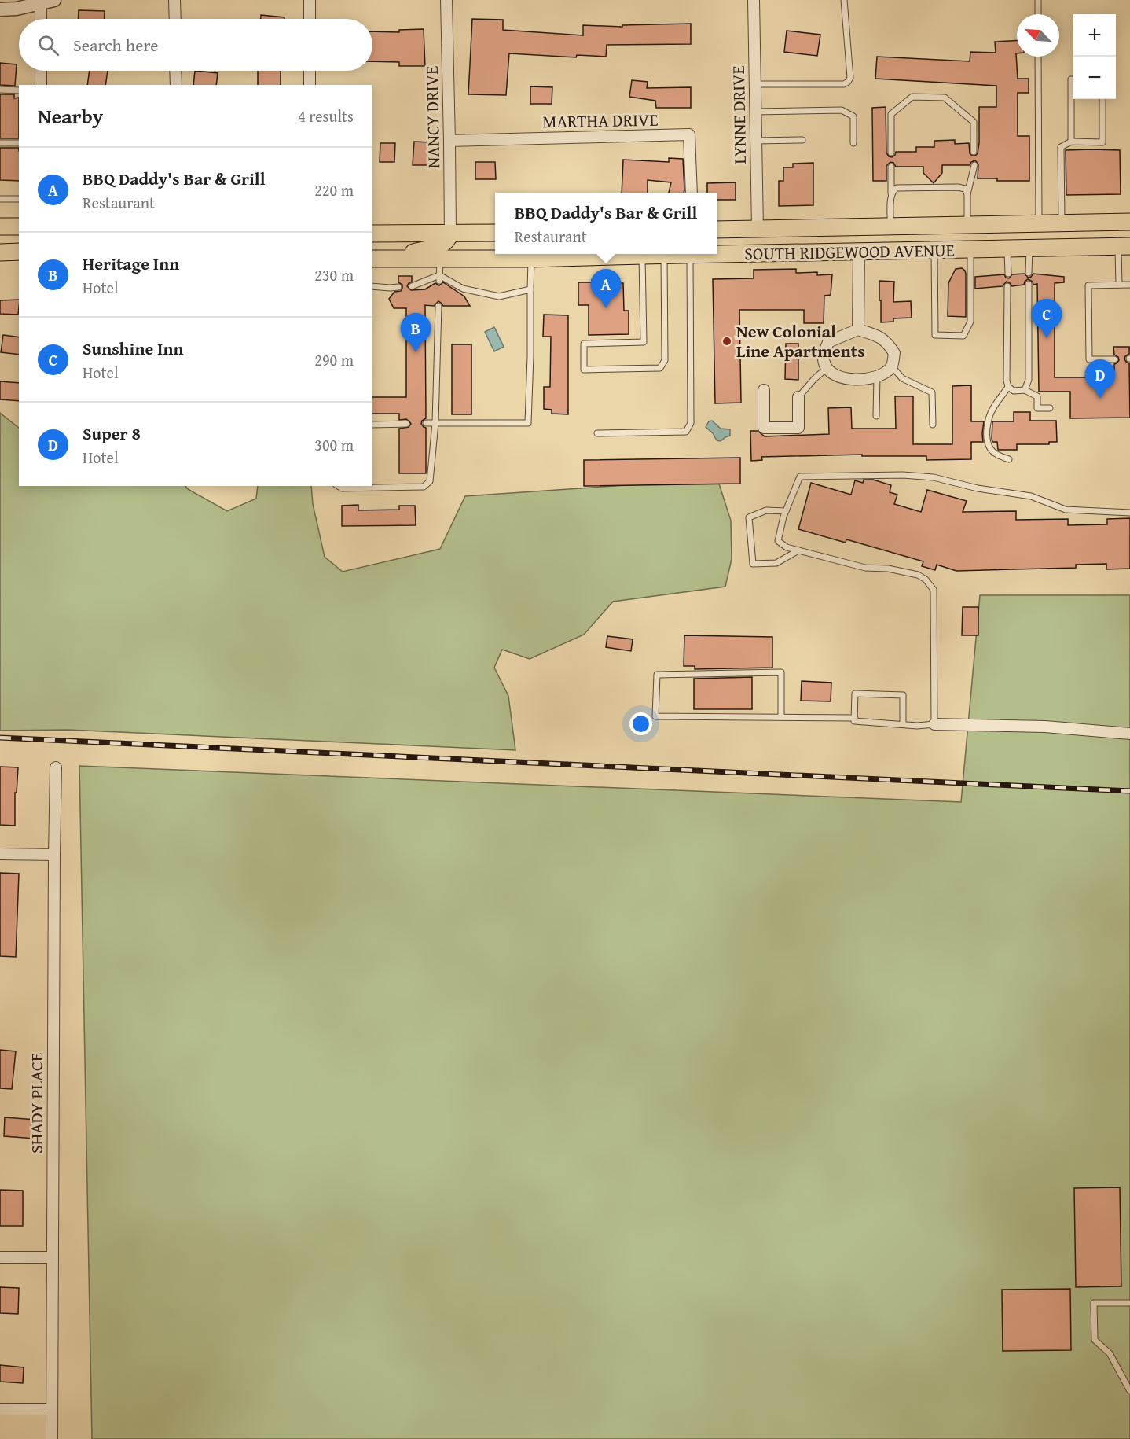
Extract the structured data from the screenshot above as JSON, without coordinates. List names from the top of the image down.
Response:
{
  "streets": {
    "main road": ["SOUTH RIDGEWOOD AVENUE"],
    "street": [
      "LYNNE DRIVE",
      "NANCY DRIVE",
      "MARTHA DRIVE",
      "SHADY PLACE"
    ]
  },
  "crossings": [
    ["LYNNE DRIVE", "SOUTH RIDGEWOOD AVENUE"],
    ["NANCY DRIVE", "MARTHA DRIVE"]
  ],
  "places": ["New Colonial Line Apartments"],
  "north": "top left",
  "page": {
    "map_buttons": ["+", "−"],
    "search": "Search here",
    "heading": ["Nearby", "4 results"],
    "list": [
      {
        "mark": "A",
        "name": "BBQ Daddy's Bar & Grill",
        "note": "Restaurant",
        "value": "220 m"
      },
      {
        "mark": "B",
        "name": "Heritage Inn",
        "note": "Hotel",
        "value": "230 m"
      },
      {
        "mark": "C",
        "name": "Sunshine Inn",
        "note": "Hotel",
        "value": "290 m"
      },
      {
        "mark": "D",
        "name": "Super 8",
        "note": "Hotel",
        "value": "300 m"
      }
    ],
    "popup": ["BBQ Daddy's Bar & Grill", "Restaurant"],
    "pins": [
      "A",
      "C",
      "B",
      "D"
    ]
  }
}
